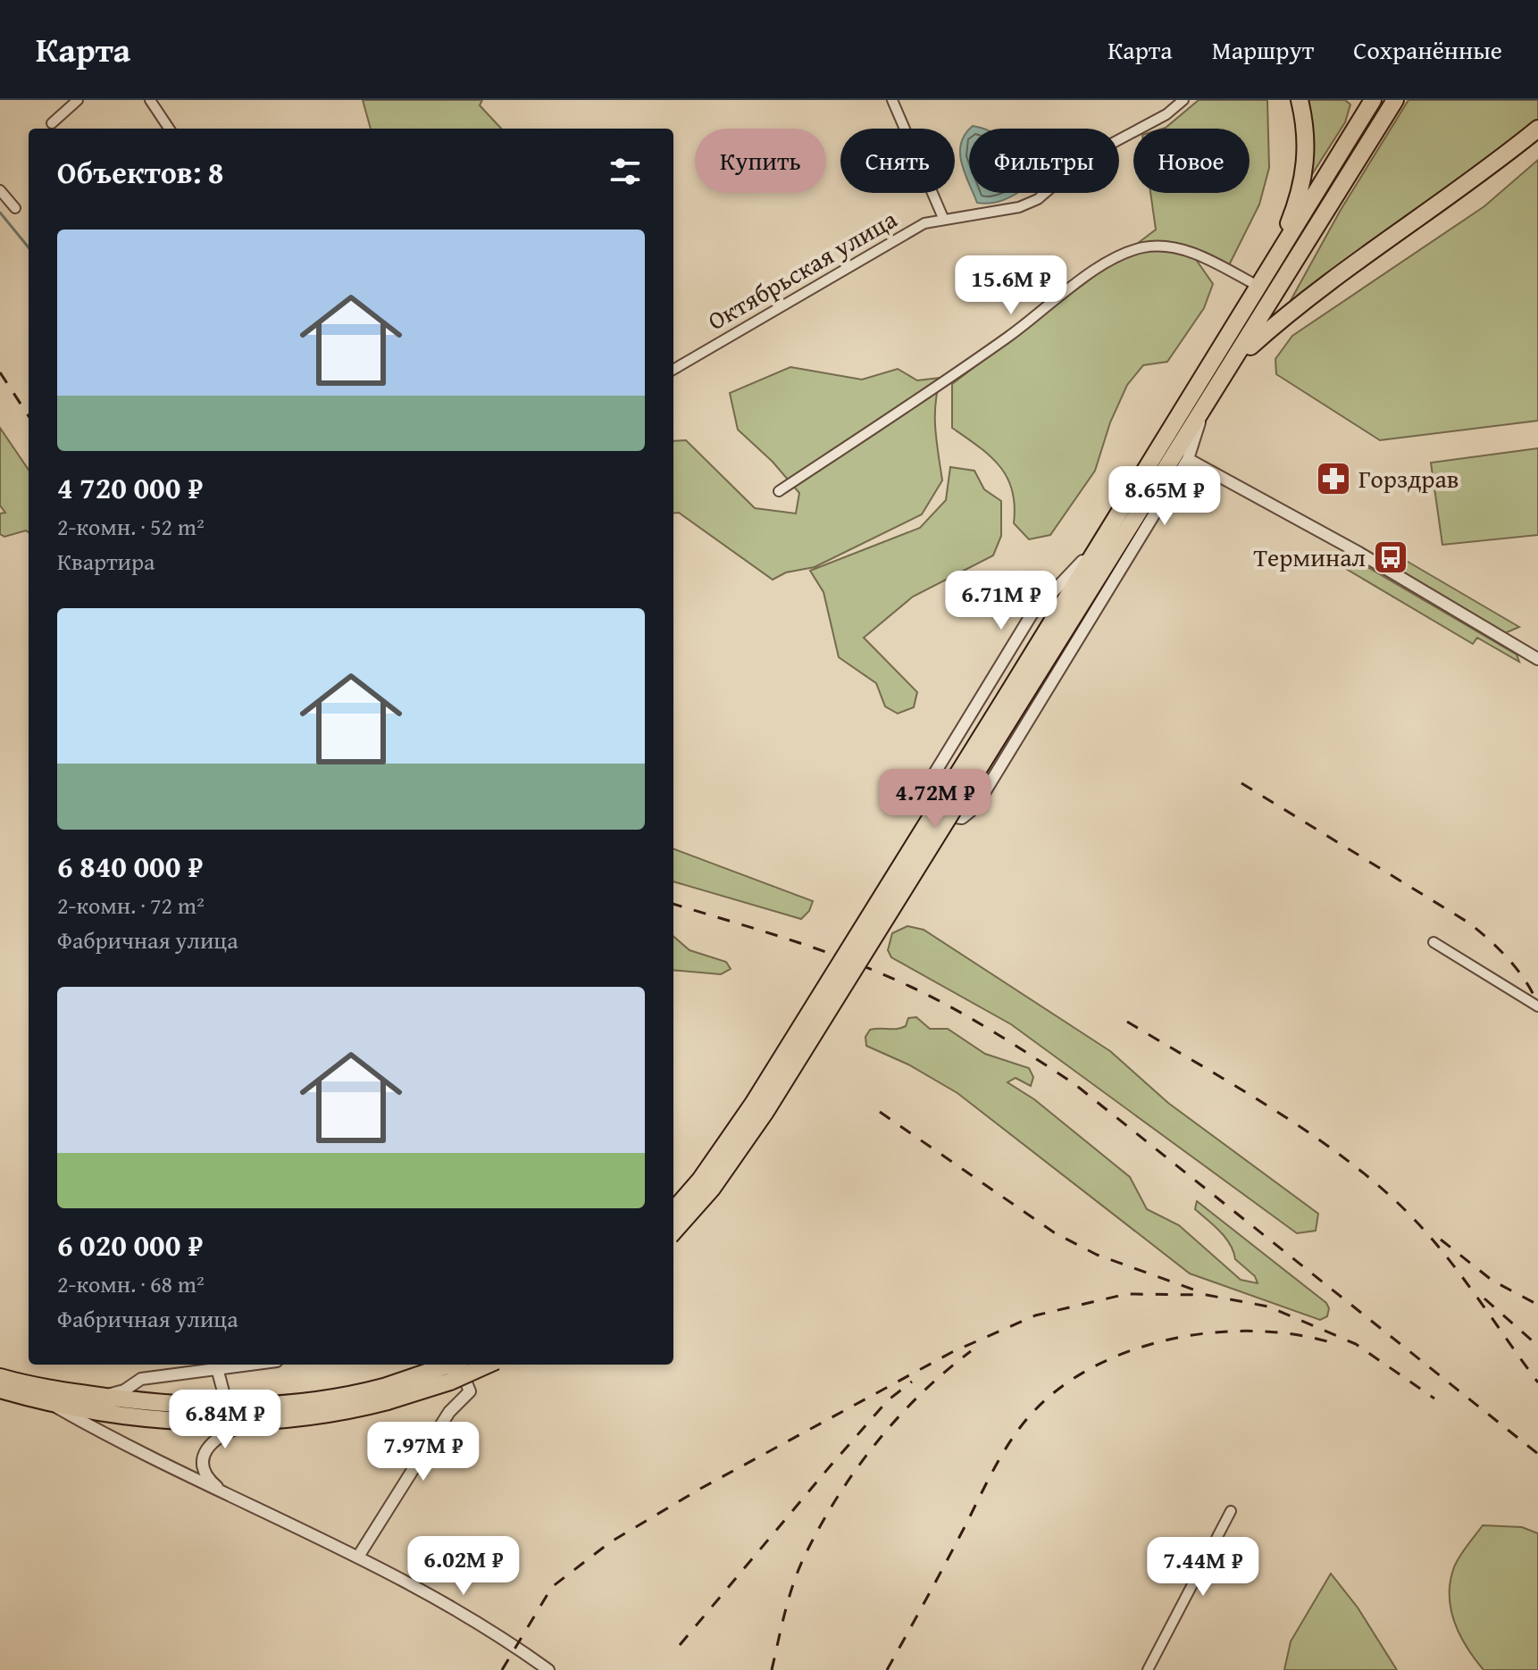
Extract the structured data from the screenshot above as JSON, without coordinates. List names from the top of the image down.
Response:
{
  "streets": {
    "street": ["Октябрьская улица"]
  },
  "places": {
    "pharmacy": ["Горздрав"],
    "bus stop": ["Терминал"]
  },
  "page": {
    "header": "Карта",
    "nav": ["Карта", "Маршрут", "Сохранённые"],
    "chip": [
      "Купить",
      "Снять",
      "Фильтры",
      "Новое"
    ],
    "heading": "Объектов: 8",
    "list": [
      {
        "name": "4 720 000 ₽",
        "note": "2-комн. · 52 m² · Квартира"
      },
      {
        "name": "6 840 000 ₽",
        "note": "2-комн. · 72 m² · Фабричная улица"
      },
      {
        "name": "6 020 000 ₽",
        "note": "2-комн. · 68 m² · Фабричная улица"
      }
    ],
    "price": [
      "15.6M ₽",
      "8.65M ₽",
      "6.71M ₽",
      "4.72M ₽",
      "6.84M ₽",
      "7.97M ₽",
      "6.02M ₽",
      "7.44M ₽"
    ]
  }
}
